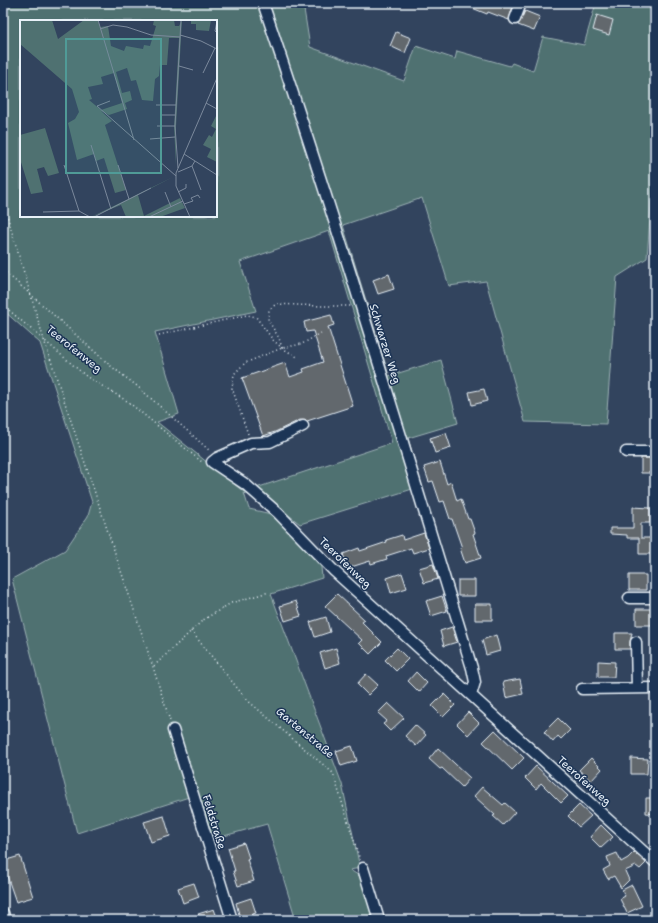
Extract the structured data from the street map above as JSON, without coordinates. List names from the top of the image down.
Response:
{
  "streets": {
    "street": ["Schwarzer Weg", "Teerofenweg", "Feldstraße"],
    "path": ["Gartenstraße"]
  },
  "crossings": [
    ["Schwarzer Weg", "Teerofenweg"]
  ]
}
